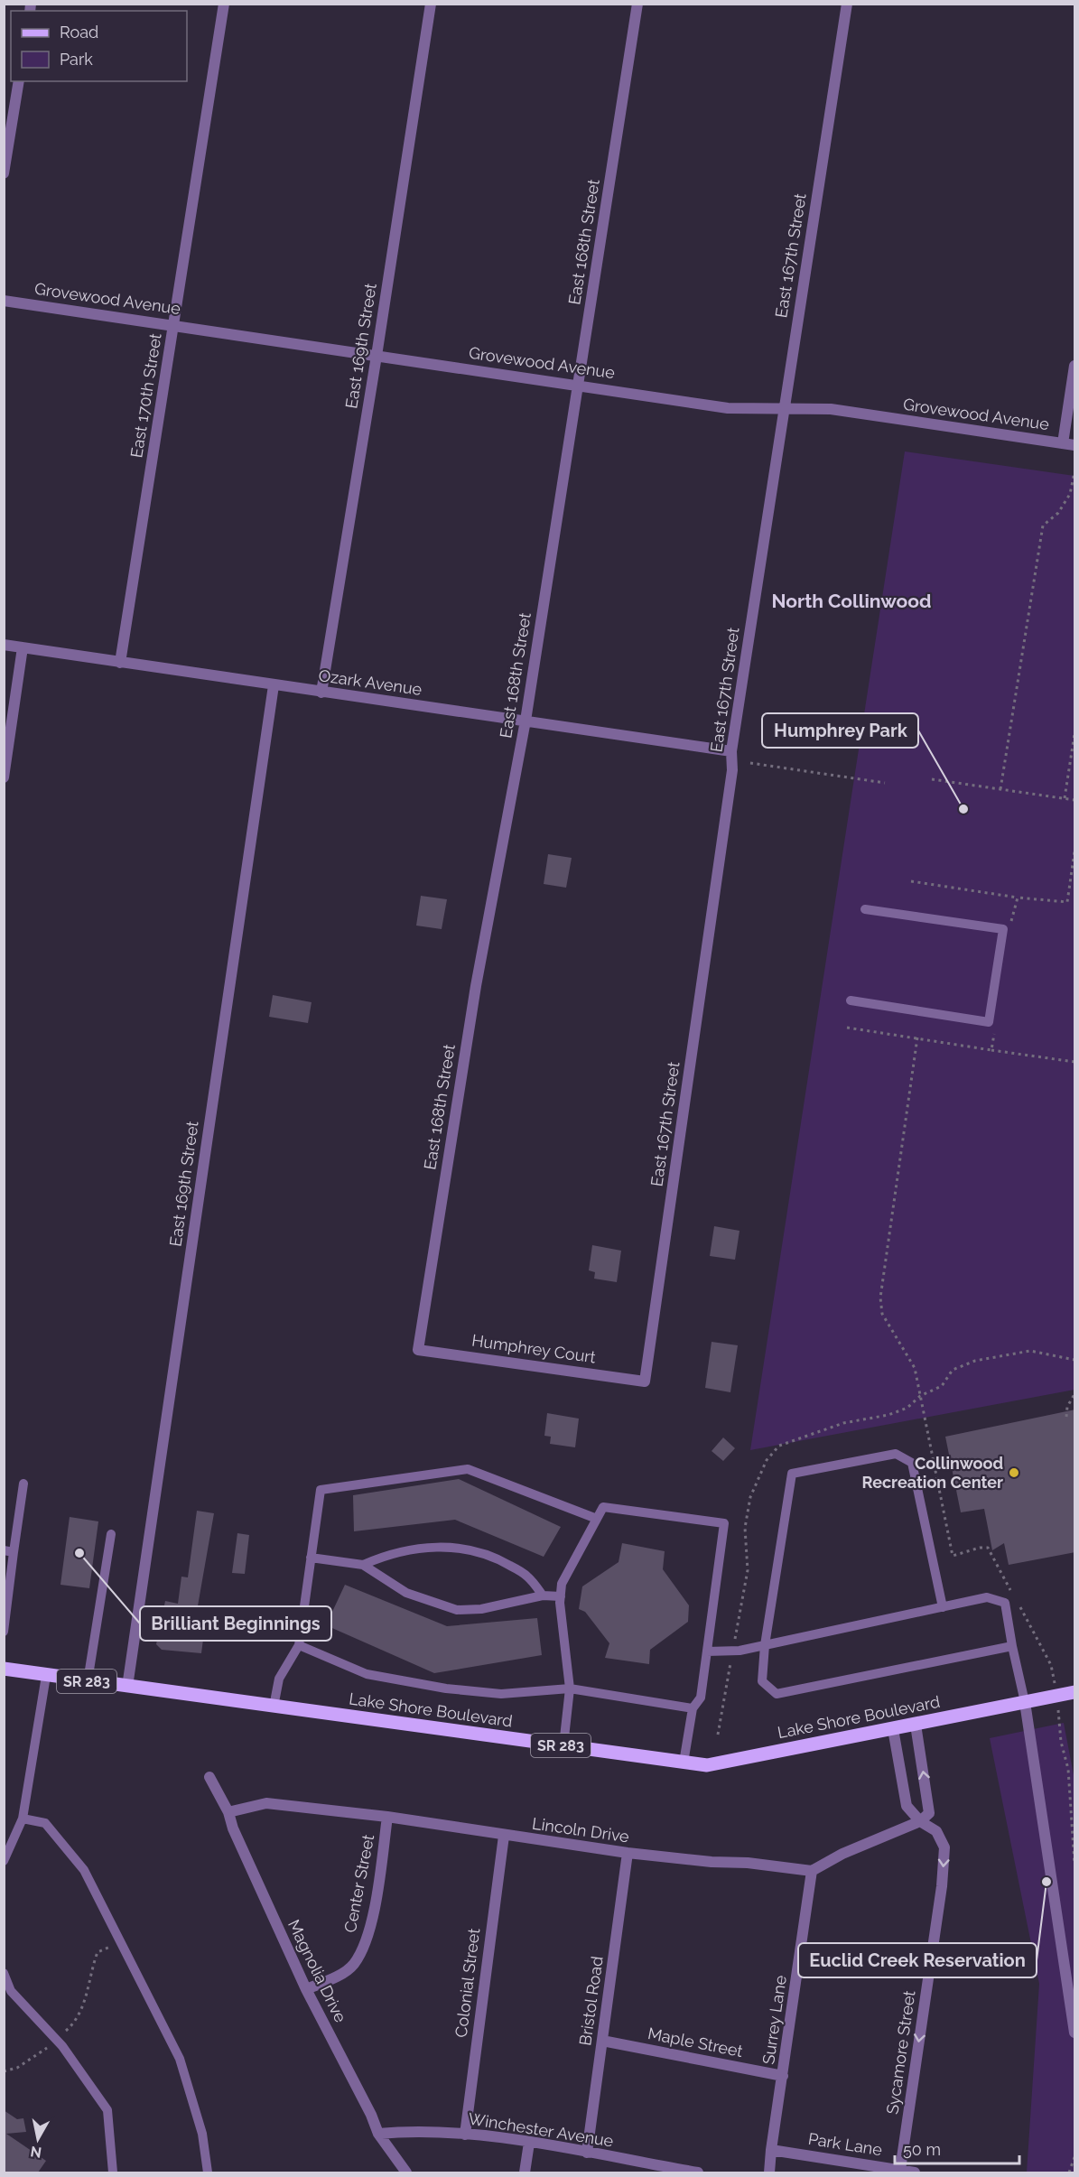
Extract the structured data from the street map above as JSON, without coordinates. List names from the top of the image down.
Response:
{
  "streets": {
    "main road": ["SR 283", "Lake Shore Boulevard"],
    "street": [
      "East 168th Street",
      "East 167th Street",
      "Grovewood Avenue",
      "East 169th Street",
      "East 170th Street",
      "Ozark Avenue",
      "Humphrey Court",
      "Lincoln Drive",
      "Center Street",
      "Magnolia Drive",
      "Colonial Street",
      "Bristol Road",
      "Surrey Lane",
      "Maple Street",
      "Sycamore Street",
      "Winchester Avenue",
      "Park Lane"
    ]
  },
  "crossings": [
    ["East 168th Street", "Grovewood Avenue"],
    ["East 168th Street", "Ozark Avenue"],
    ["East 168th Street", "Humphrey Court"],
    ["East 167th Street", "Grovewood Avenue"],
    ["East 167th Street", "Ozark Avenue"],
    ["East 167th Street", "Humphrey Court"],
    ["Grovewood Avenue", "East 169th Street"],
    ["Grovewood Avenue", "East 170th Street"],
    ["East 169th Street", "Ozark Avenue"],
    ["East 169th Street", "Lake Shore Boulevard"],
    ["East 170th Street", "Ozark Avenue"],
    ["Lake Shore Boulevard", "Sycamore Street"],
    ["Lincoln Drive", "Center Street"],
    ["Lincoln Drive", "Magnolia Drive"],
    ["Lincoln Drive", "Colonial Street"],
    ["Lincoln Drive", "Bristol Road"],
    ["Lincoln Drive", "Surrey Lane"],
    ["Center Street", "Magnolia Drive"],
    ["Magnolia Drive", "Winchester Avenue"],
    ["Colonial Street", "Winchester Avenue"],
    ["Bristol Road", "Maple Street"],
    ["Bristol Road", "Winchester Avenue"],
    ["Surrey Lane", "Maple Street"],
    ["Surrey Lane", "Park Lane"],
    ["Sycamore Street", "Park Lane"]
  ],
  "one_way": ["Sycamore Street"],
  "districts": ["North Collinwood"],
  "places": [
    "Humphrey Park",
    "Collinwood Recreation Center",
    "Brilliant Beginnings",
    "Euclid Creek Reservation"
  ],
  "legend": ["Road", "Park"],
  "scale_bar": "50 m",
  "north": "bottom"
}
